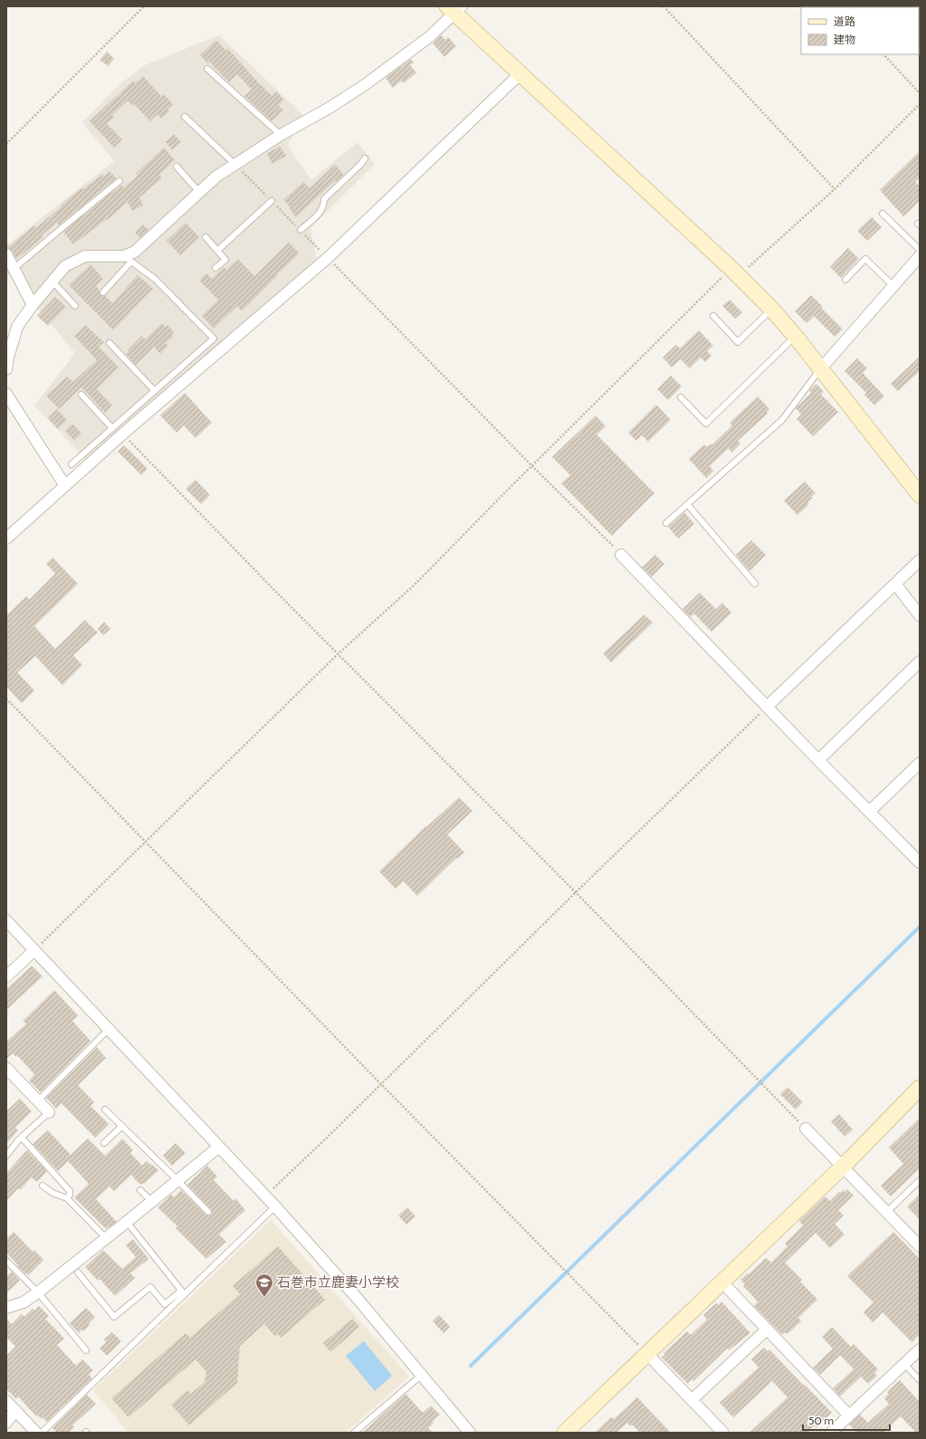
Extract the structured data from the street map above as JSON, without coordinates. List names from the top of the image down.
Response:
{
  "places": {
    "school or university": ["石巻市立鹿妻小学校"]
  },
  "legend": ["道路", "建物"],
  "scale_bar": "50 m"
}
